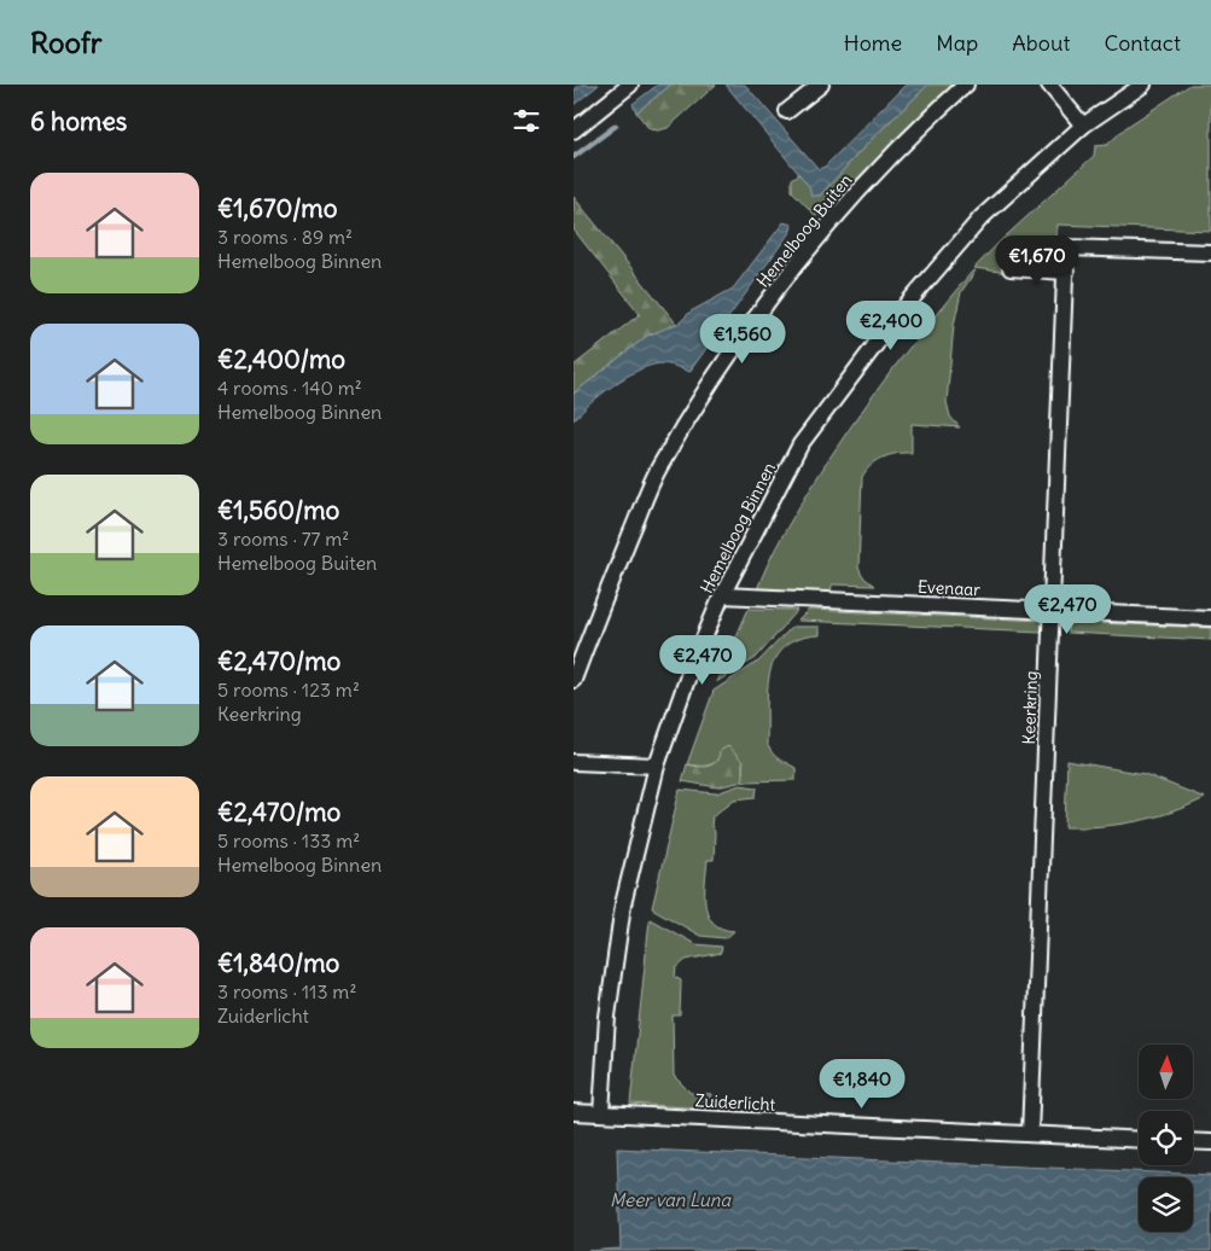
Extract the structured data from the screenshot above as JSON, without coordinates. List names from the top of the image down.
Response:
{
  "streets": {
    "street": [
      "Hemelboog Buiten",
      "Hemelboog Binnen",
      "Evenaar",
      "Keerkring",
      "Zuiderlicht"
    ]
  },
  "crossings": [
    ["Hemelboog Binnen", "Evenaar"],
    ["Hemelboog Binnen", "Zuiderlicht"],
    ["Evenaar", "Keerkring"],
    ["Keerkring", "Zuiderlicht"]
  ],
  "water": ["Meer van Luna"],
  "north": "top",
  "page": {
    "header": "Roofr",
    "nav": [
      "Home",
      "Map",
      "About",
      "Contact"
    ],
    "heading": "6 homes",
    "list": [
      {
        "name": "€1,670/mo",
        "note": "3 rooms · 89 m² · Hemelboog Binnen"
      },
      {
        "name": "€2,400/mo",
        "note": "4 rooms · 140 m² · Hemelboog Binnen"
      },
      {
        "name": "€1,560/mo",
        "note": "3 rooms · 77 m² · Hemelboog Buiten"
      },
      {
        "name": "€2,470/mo",
        "note": "5 rooms · 123 m² · Keerkring"
      },
      {
        "name": "€2,470/mo",
        "note": "5 rooms · 133 m² · Hemelboog Binnen"
      },
      {
        "name": "€1,840/mo",
        "note": "3 rooms · 113 m² · Zuiderlicht"
      }
    ],
    "price": [
      "€1,670",
      "€2,400",
      "€1,560",
      "€2,470",
      "€2,470",
      "€1,840"
    ]
  }
}
